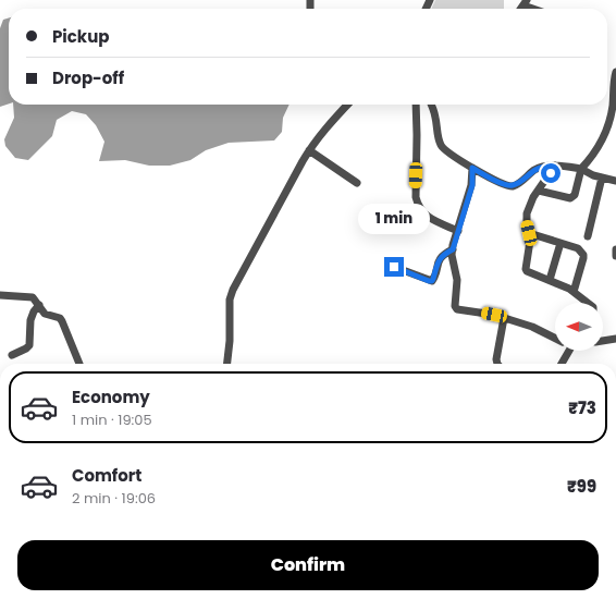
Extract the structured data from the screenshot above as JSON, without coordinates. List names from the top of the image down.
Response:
{
  "north": "left",
  "page": {
    "banner": ["Pickup", "Drop-off"],
    "bubble": "1 min",
    "list": [
      {
        "name": "Economy",
        "note": "1 min · 19:05",
        "value": "₹73"
      },
      {
        "name": "Comfort",
        "note": "2 min · 19:06",
        "value": "₹99"
      }
    ],
    "buttons": "Confirm"
  }
}
